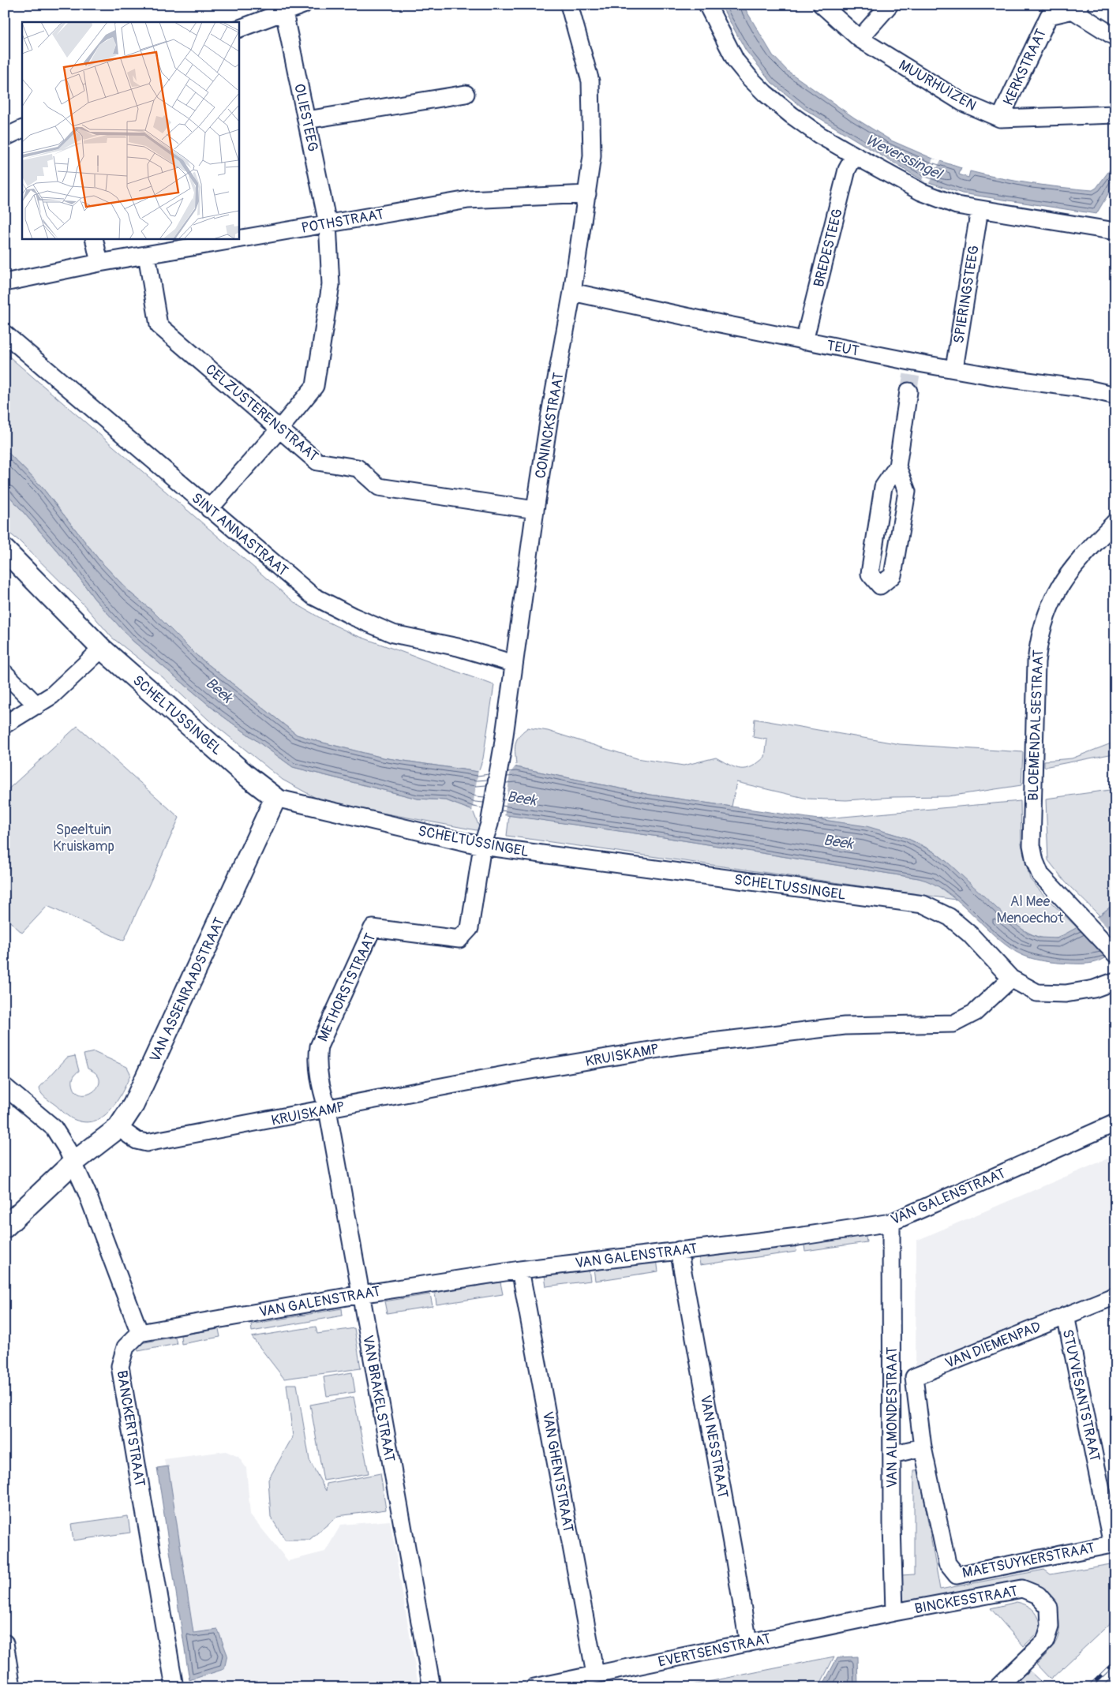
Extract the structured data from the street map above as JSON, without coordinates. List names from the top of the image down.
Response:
{
  "streets": {
    "street": [
      "KERKSTRAAT",
      "MUURHUIZEN",
      "OLIESTEEG",
      "POTHSTRAAT",
      "BREDESTEEG",
      "SPIERINGSTEEG",
      "TEUT",
      "CELZUSTERENSTRAAT",
      "CONINCKSTRAAT",
      "SINT ANNASTRAAT",
      "SCHELTUSSINGEL",
      "BLOEMENDALSESTRAAT",
      "METHORSTSTRAAT",
      "VAN ASSENRAADSTRAAT",
      "KRUISKAMP",
      "VAN GALENSTRAAT",
      "VAN DIEMENPAD",
      "STUYVESANTSTRAAT",
      "VAN BRAKELSTRAAT",
      "VAN ALMONDESTRAAT",
      "BANCKERTSTRAAT",
      "VAN NESSTRAAT",
      "VAN GHENTSTRAAT",
      "MAETSUYKERSTRAAT",
      "BINCKESSTRAAT",
      "EVERTSENSTRAAT"
    ]
  },
  "crossings": [
    ["KERKSTRAAT", "MUURHUIZEN"],
    ["OLIESTEEG", "POTHSTRAAT"],
    ["OLIESTEEG", "CELZUSTERENSTRAAT"],
    ["OLIESTEEG", "SINT ANNASTRAAT"],
    ["POTHSTRAAT", "CELZUSTERENSTRAAT"],
    ["POTHSTRAAT", "CONINCKSTRAAT"],
    ["BREDESTEEG", "TEUT"],
    ["SPIERINGSTEEG", "TEUT"],
    ["TEUT", "CONINCKSTRAAT"],
    ["CELZUSTERENSTRAAT", "CONINCKSTRAAT"],
    ["CONINCKSTRAAT", "SINT ANNASTRAAT"],
    ["CONINCKSTRAAT", "SCHELTUSSINGEL"],
    ["CONINCKSTRAAT", "METHORSTSTRAAT"],
    ["SCHELTUSSINGEL", "METHORSTSTRAAT"],
    ["SCHELTUSSINGEL", "VAN ASSENRAADSTRAAT"],
    ["SCHELTUSSINGEL", "KRUISKAMP"],
    ["METHORSTSTRAAT", "KRUISKAMP"],
    ["METHORSTSTRAAT", "VAN BRAKELSTRAAT"],
    ["VAN ASSENRAADSTRAAT", "KRUISKAMP"],
    ["KRUISKAMP", "VAN BRAKELSTRAAT"],
    ["VAN GALENSTRAAT", "VAN BRAKELSTRAAT"],
    ["VAN GALENSTRAAT", "VAN ALMONDESTRAAT"],
    ["VAN GALENSTRAAT", "BANCKERTSTRAAT"],
    ["VAN GALENSTRAAT", "VAN NESSTRAAT"],
    ["VAN GALENSTRAAT", "VAN GHENTSTRAAT"],
    ["VAN DIEMENPAD", "STUYVESANTSTRAAT"],
    ["VAN DIEMENPAD", "MAETSUYKERSTRAAT"],
    ["STUYVESANTSTRAAT", "MAETSUYKERSTRAAT"],
    ["VAN ALMONDESTRAAT", "BINCKESSTRAAT"],
    ["VAN ALMONDESTRAAT", "EVERTSENSTRAAT"],
    ["VAN NESSTRAAT", "EVERTSENSTRAAT"],
    ["VAN GHENTSTRAAT", "EVERTSENSTRAAT"],
    ["BINCKESSTRAAT", "EVERTSENSTRAAT"]
  ],
  "water": ["Weverssingel", "Beek"],
  "parks": ["Speeltuin Kruiskamp", "Al Mee Menoechot"]
}
